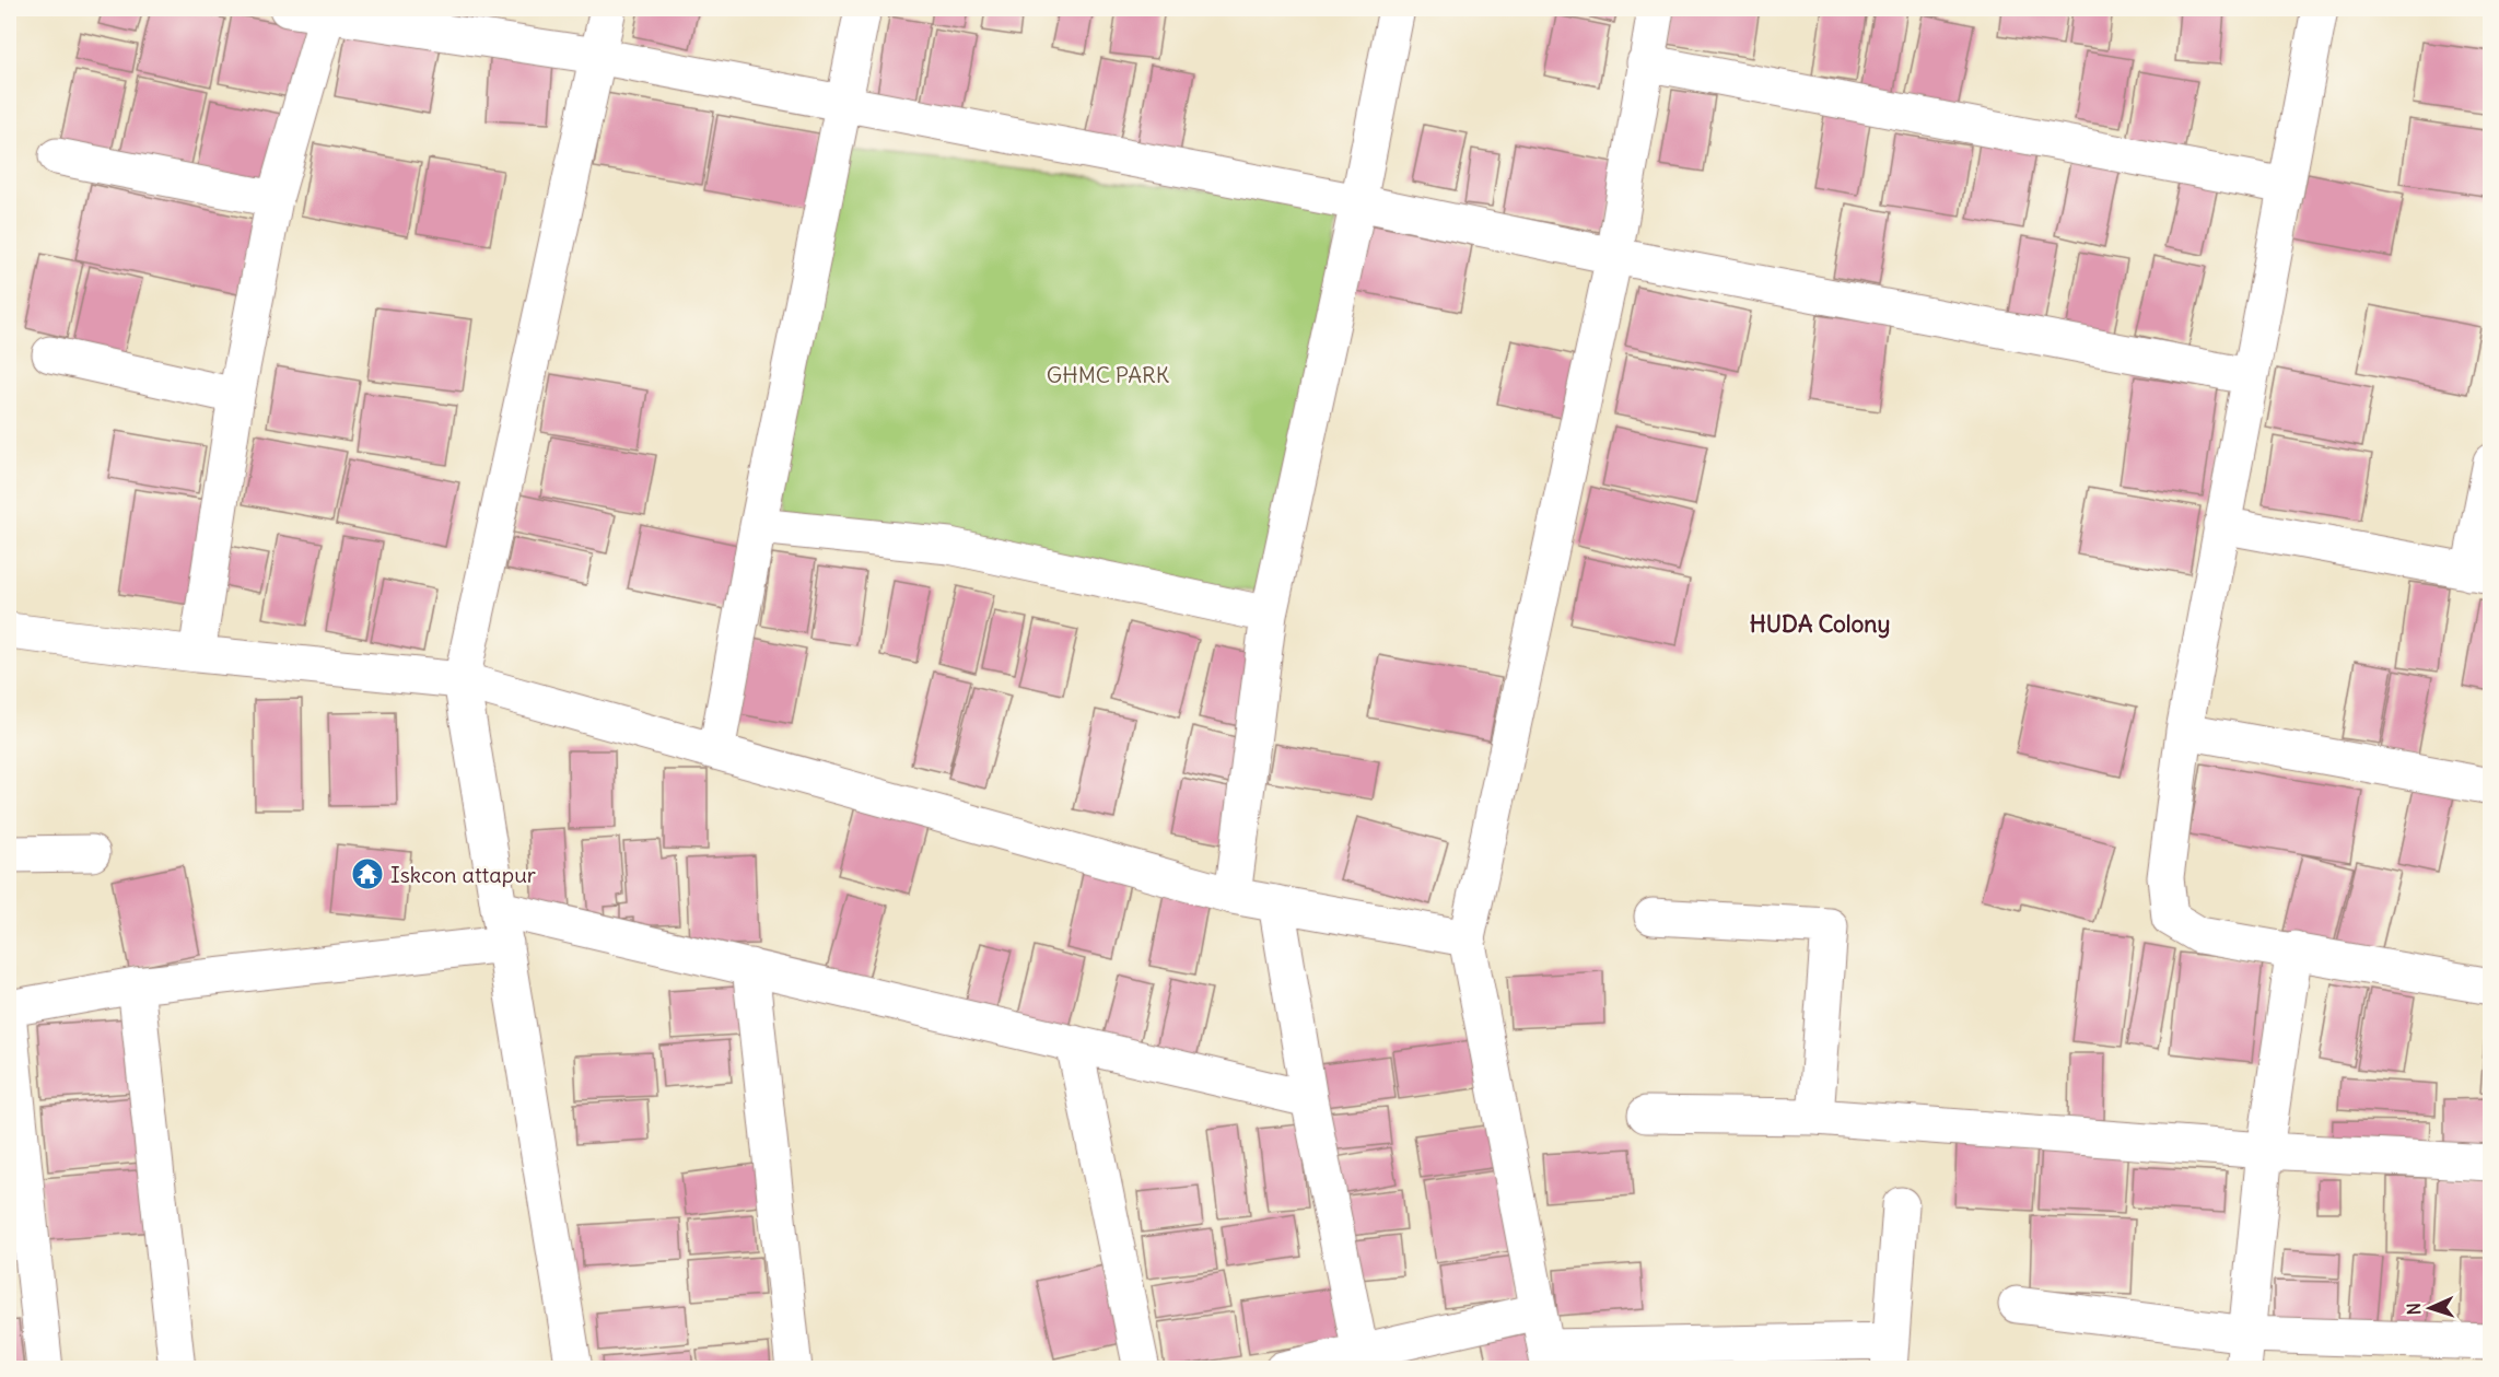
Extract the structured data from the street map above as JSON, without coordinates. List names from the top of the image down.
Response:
{
  "districts": ["HUDA Colony"],
  "parks": ["GHMC PARK"],
  "places": {
    "temple": ["Iskcon attapur"]
  },
  "north": "left"
}
